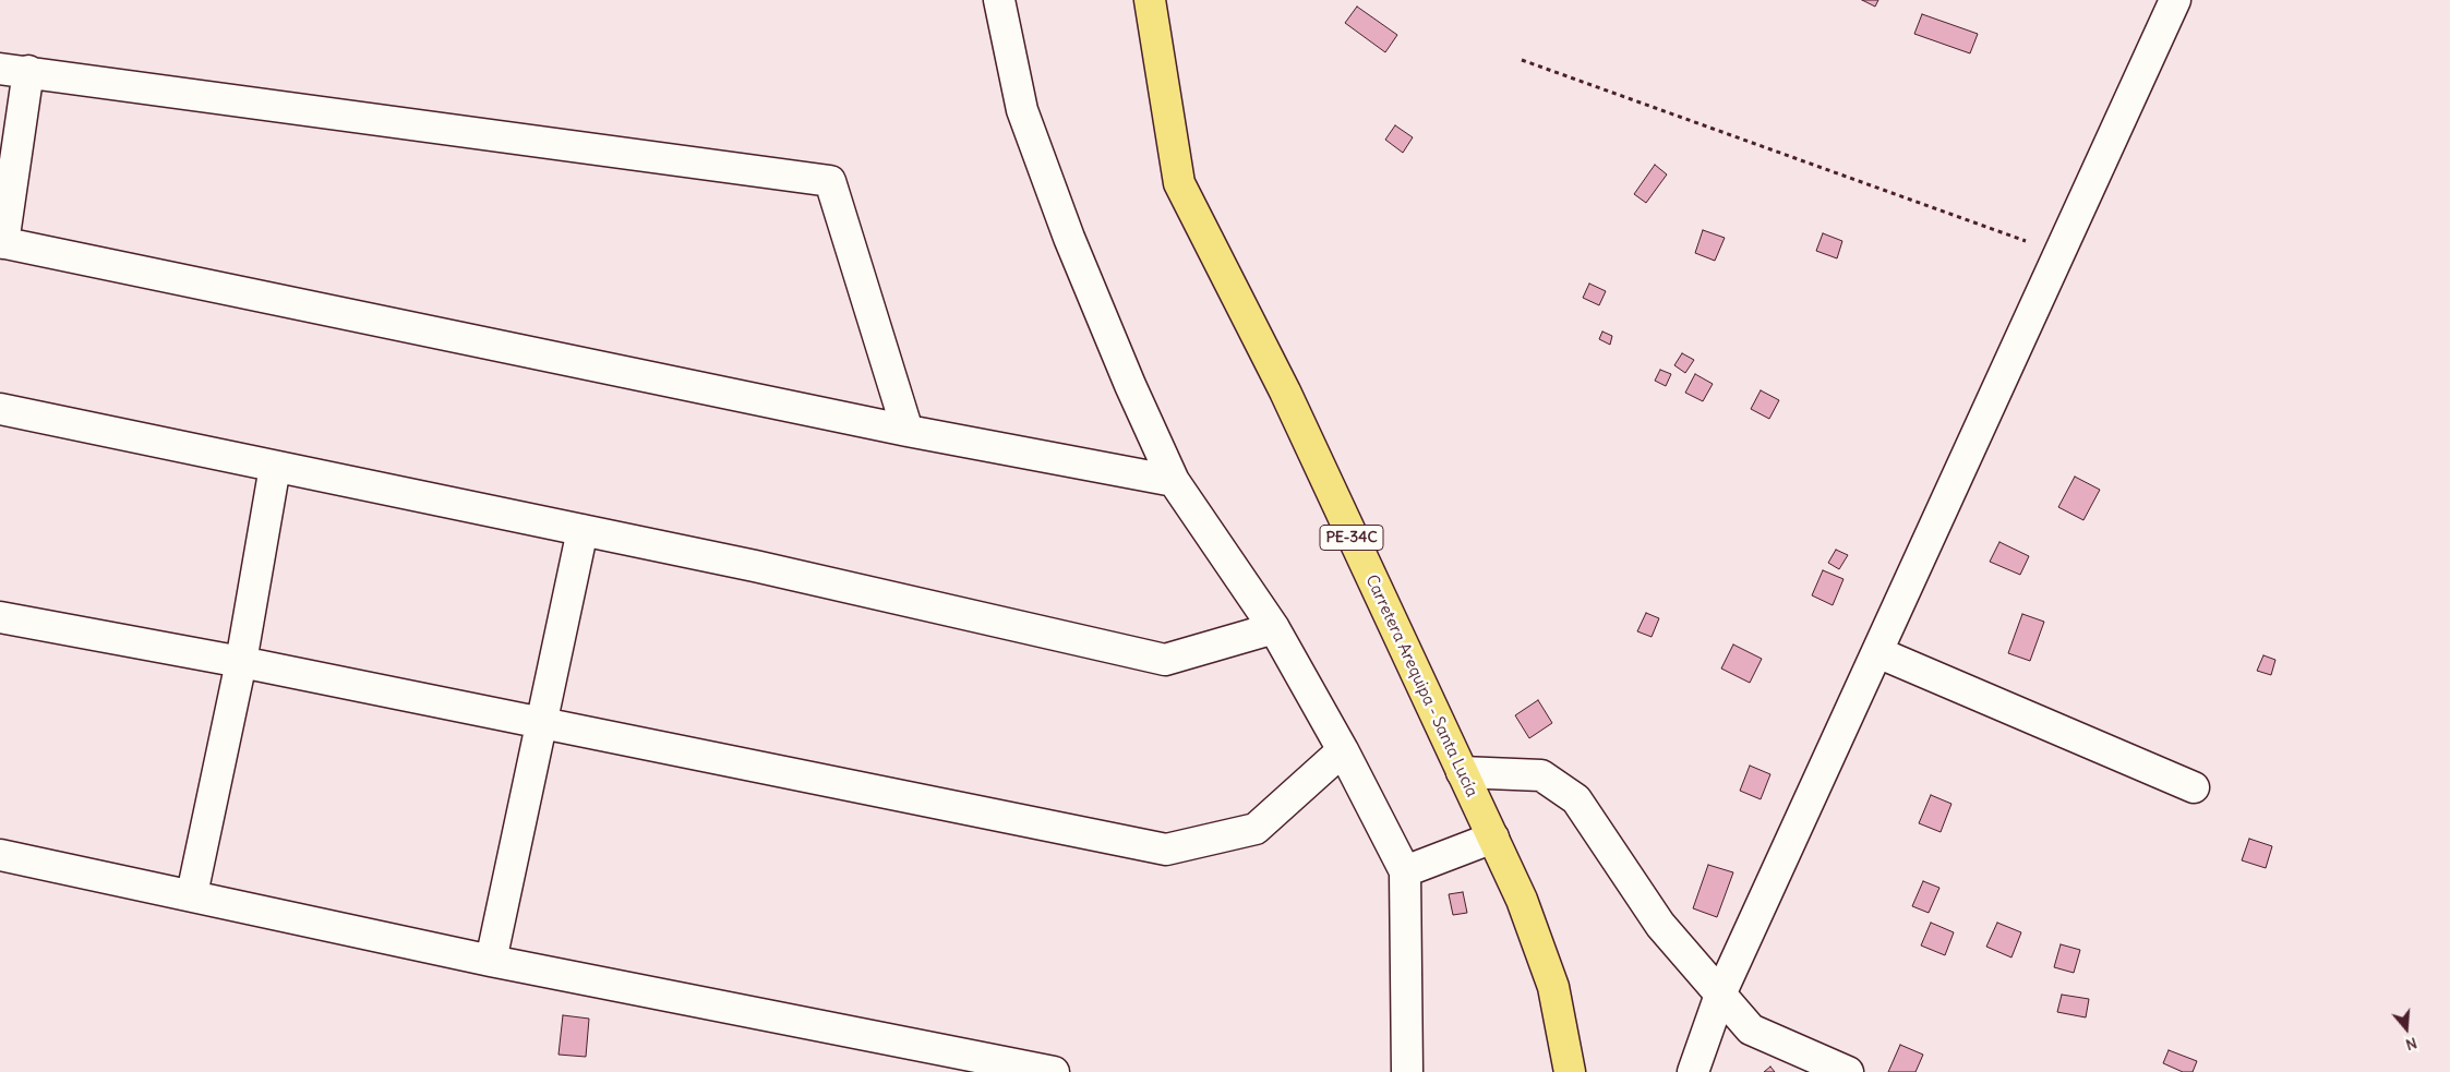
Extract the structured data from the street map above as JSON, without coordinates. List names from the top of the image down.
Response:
{
  "streets": {
    "main road": ["PE-34C", "Carretera Arequipa - Santa Lucía"]
  },
  "north": "bottom"
}
